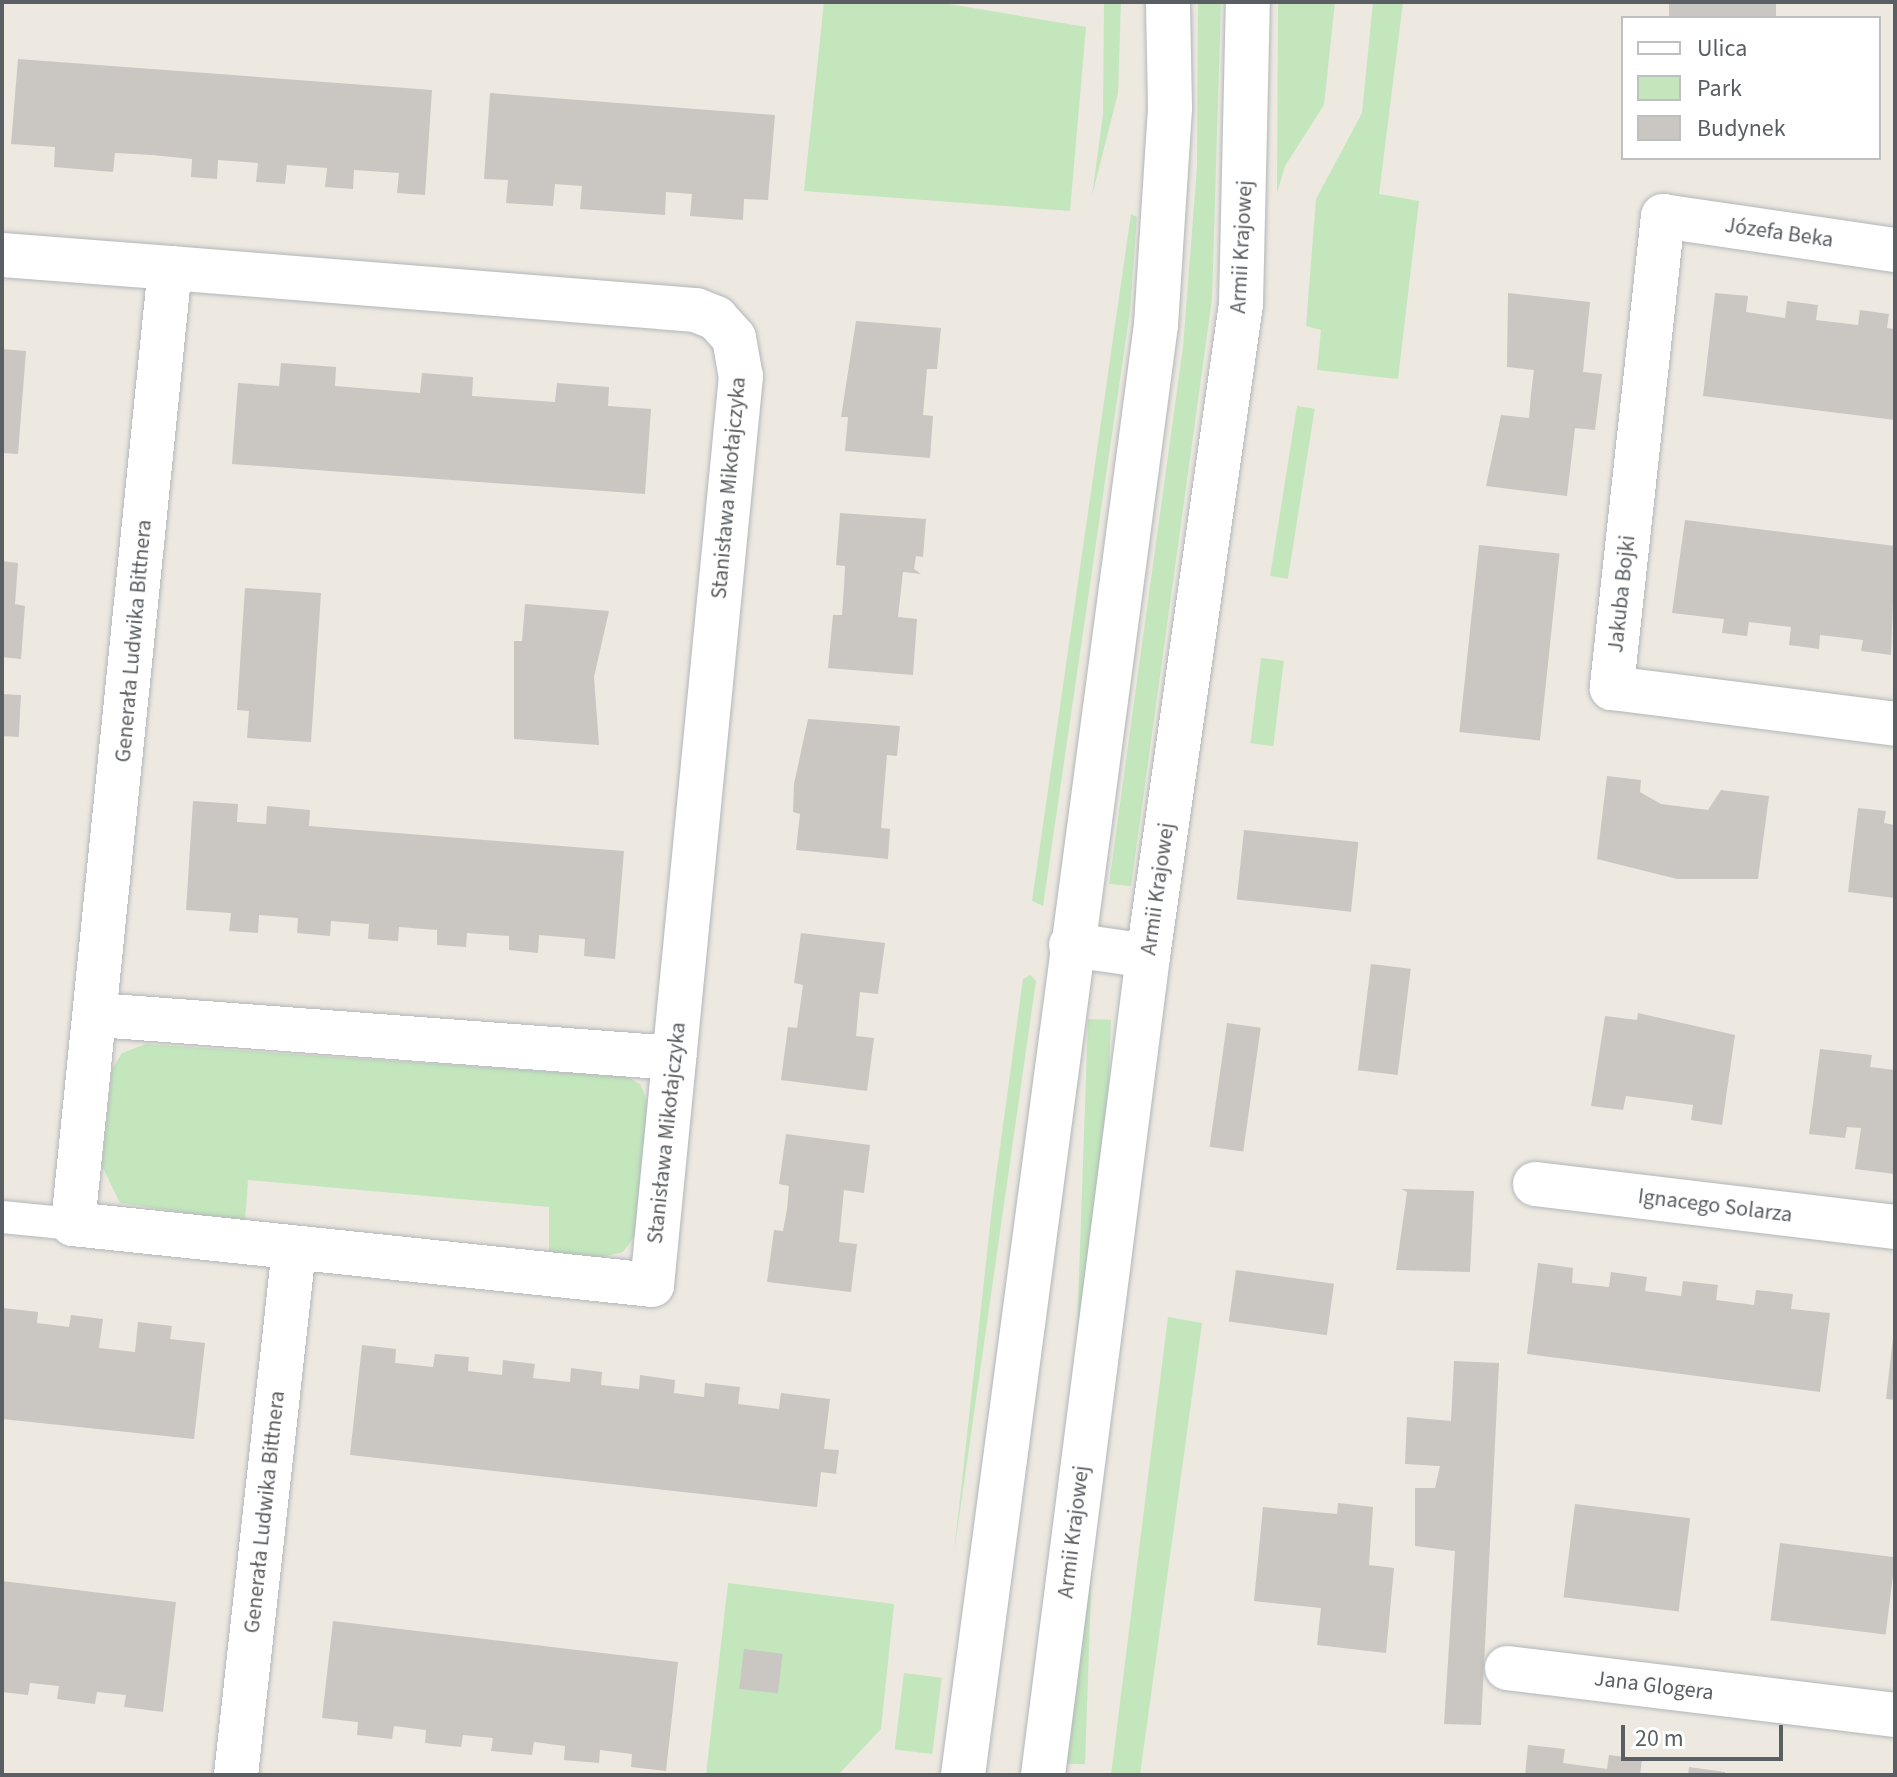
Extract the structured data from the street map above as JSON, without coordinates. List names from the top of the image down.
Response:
{
  "streets": {
    "street": [
      "Józefa Beka",
      "Armii Krajowej",
      "Stanisława Mikołajczyka",
      "Jakuba Bojki",
      "Generała Ludwika Bittnera",
      "Ignacego Solarza",
      "Jana Glogera"
    ]
  },
  "crossings": [
    ["Józefa Beka", "Jakuba Bojki"],
    ["Stanisława Mikołajczyka", "Generała Ludwika Bittnera"]
  ],
  "legend": ["Ulica", "Park", "Budynek"],
  "scale_bar": "20 m"
}
